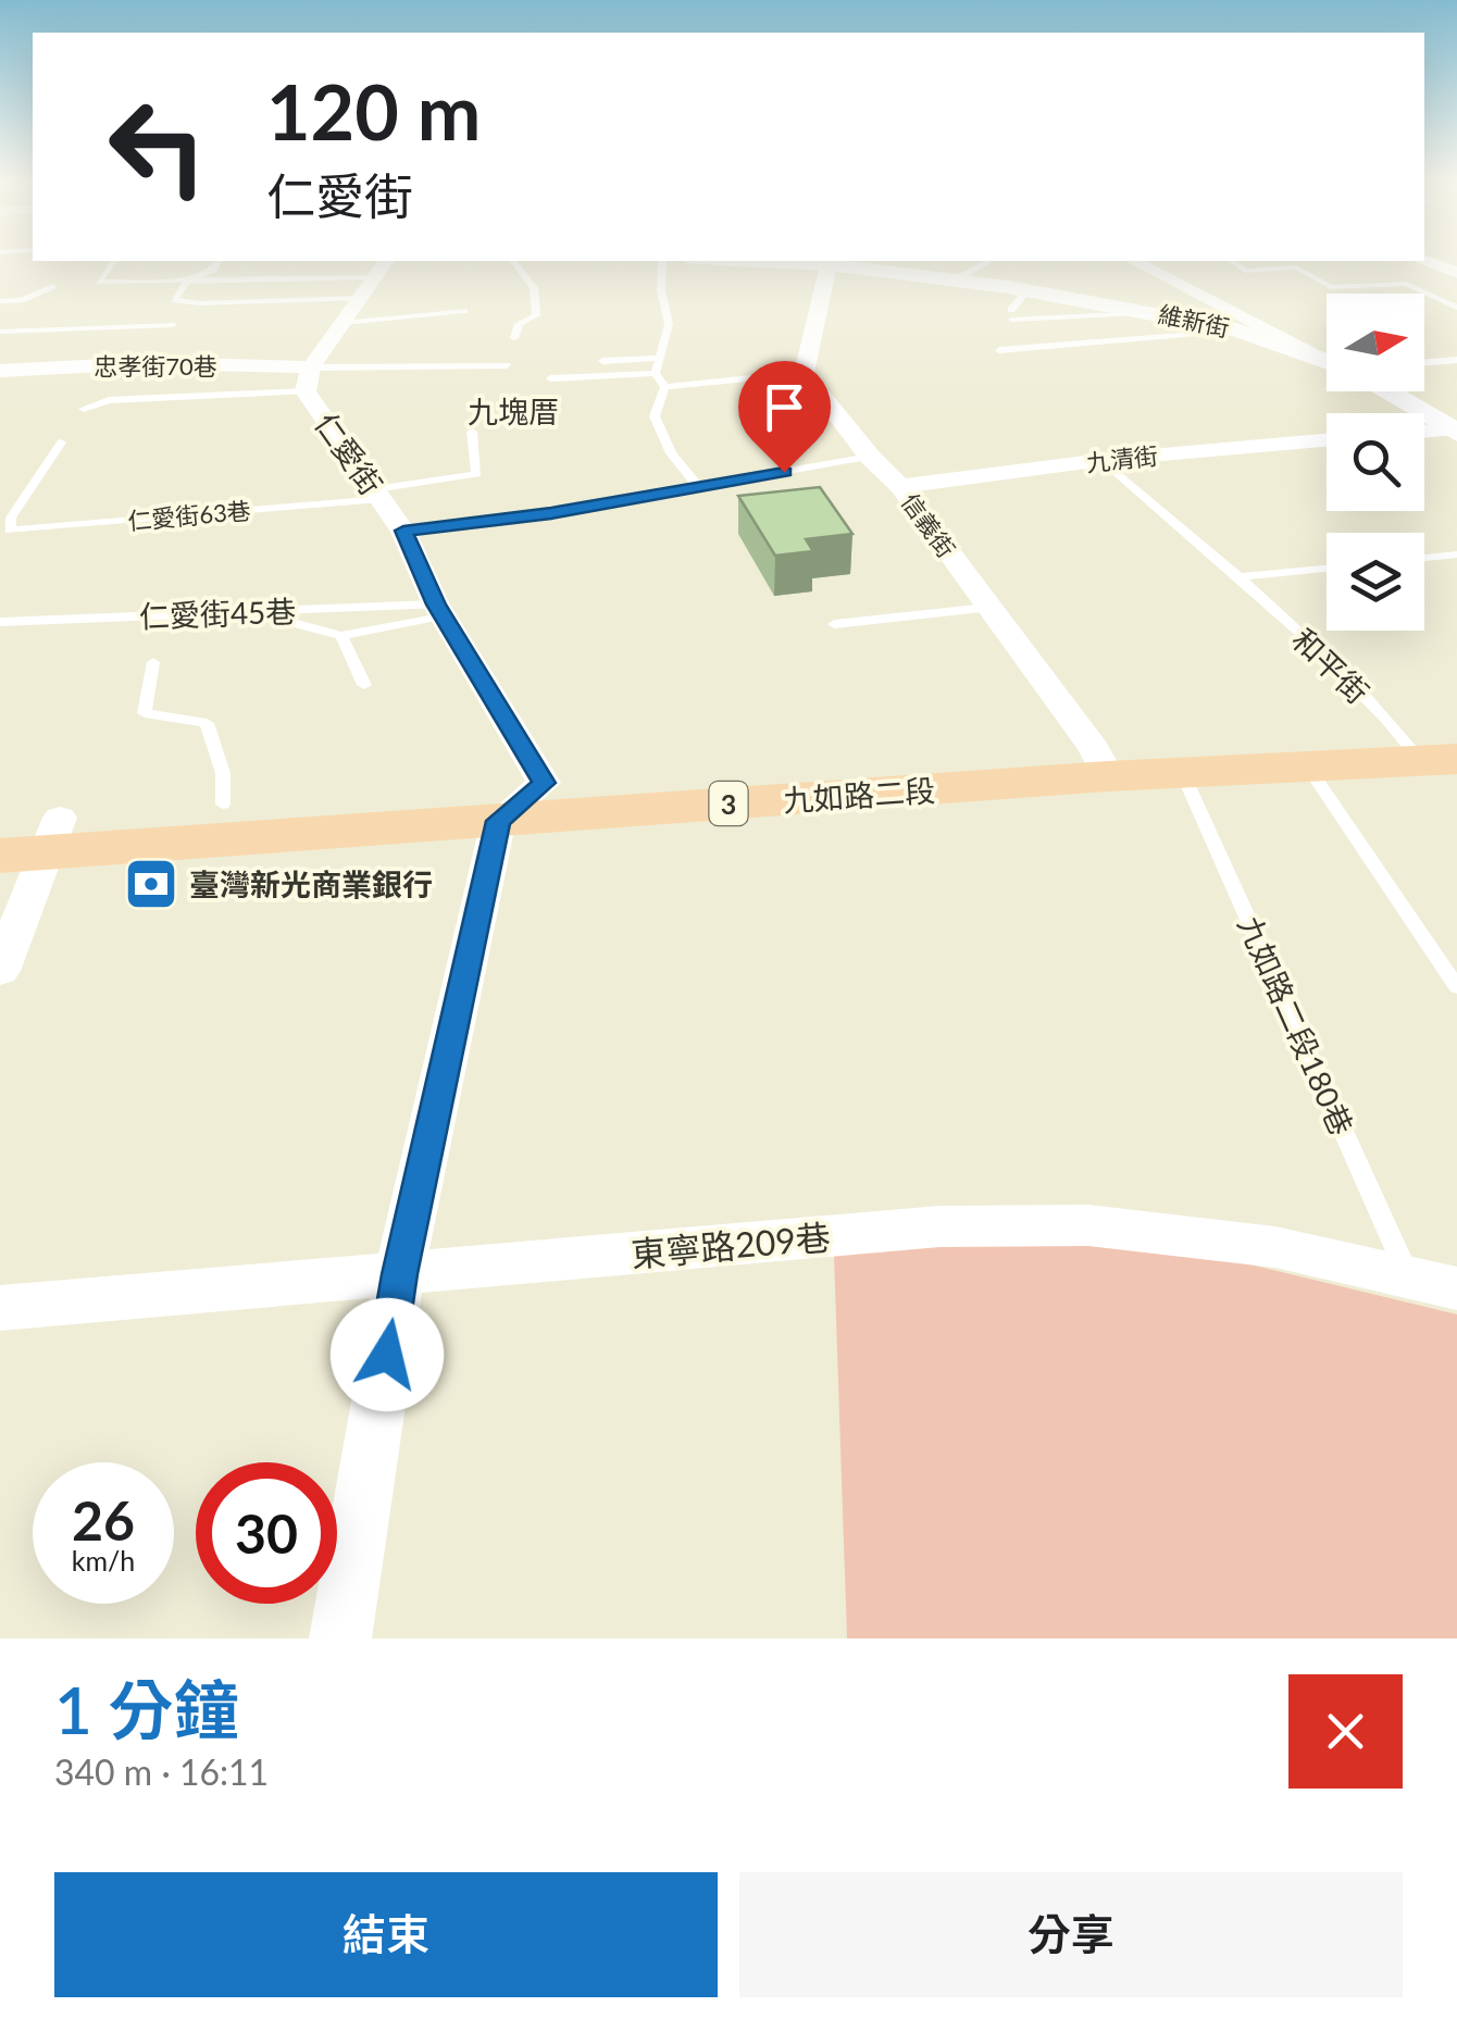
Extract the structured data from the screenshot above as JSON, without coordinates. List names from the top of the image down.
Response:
{
  "streets": {
    "main road": ["九如路二段", "3"],
    "street": [
      "維新街",
      "忠孝街70巷",
      "仁愛街",
      "九清街",
      "信義街",
      "東寧路209巷"
    ],
    "lane": [
      "仁愛街63巷",
      "仁愛街45巷",
      "和平街",
      "九如路二段180巷"
    ]
  },
  "crossings": [
    ["忠孝街70巷", "仁愛街"],
    ["仁愛街", "仁愛街63巷"],
    ["仁愛街", "仁愛街45巷"],
    ["仁愛街", "九如路二段"],
    ["九清街", "信義街"],
    ["九清街", "和平街"],
    ["信義街", "九如路二段"],
    ["和平街", "九如路二段"],
    ["九如路二段", "九如路二段180巷"],
    ["九如路二段180巷", "東寧路209巷"]
  ],
  "districts": ["九塊厝"],
  "places": {
    "bank": ["臺灣新光商業銀行"]
  },
  "north": "right",
  "page": {
    "turn": ["120 m", "仁愛街"],
    "speed": "26 km/h",
    "limit": "30",
    "heading": ["1 分鐘", "340 m · 16:11"],
    "buttons": ["結束", "分享"]
  }
}
